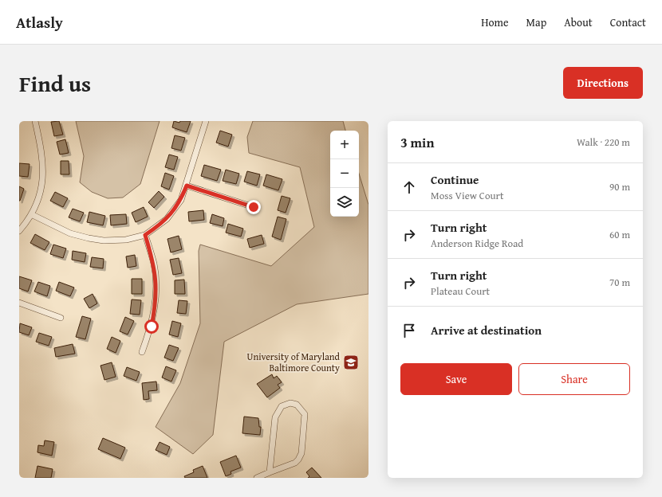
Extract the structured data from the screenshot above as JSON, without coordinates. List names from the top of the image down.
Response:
{
  "places": {
    "school or university": ["University of Maryland Baltimore County"]
  },
  "page": {
    "header": "Atlasly",
    "nav": [
      "Home",
      "Map",
      "About",
      "Contact"
    ],
    "title": "Find us",
    "buttons": [
      "Directions",
      ["Save", "Share"]
    ],
    "heading": ["3 min", "Walk · 220 m"],
    "map_buttons": ["+", "−"],
    "list": [
      ["Continue", "Moss View Court", "90 m"],
      ["Turn right", "Anderson Ridge Road", "60 m"],
      ["Turn right", "Plateau Court", "70 m"],
      "Arrive at destination"
    ]
  }
}
